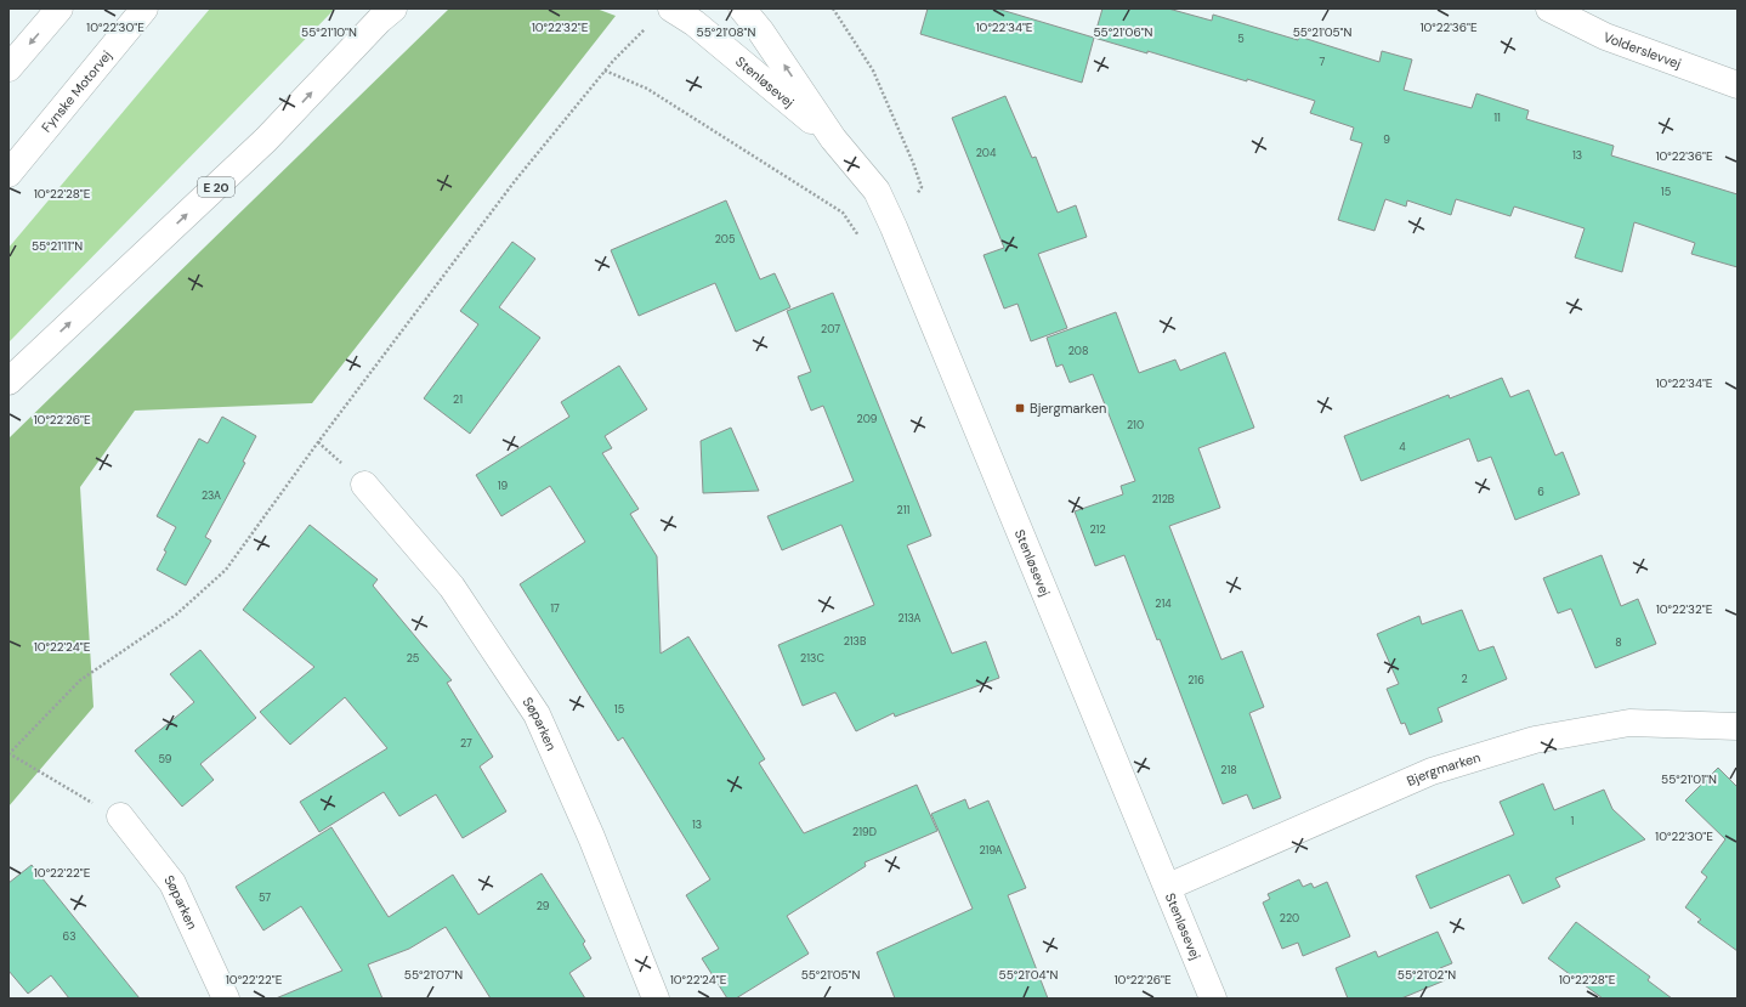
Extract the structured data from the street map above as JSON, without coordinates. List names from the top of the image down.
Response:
{
  "streets": {
    "main road": [
      "Volderslevvej",
      "Stenløsevej",
      "Fynske Motorvej",
      "E 20",
      "Søparken",
      "Bjergmarken"
    ]
  },
  "crossings": [
    ["Stenløsevej", "Bjergmarken"]
  ],
  "places": {
    "transit": ["Bjergmarken"]
  },
  "house_numbers": [
    "5",
    "7",
    "11",
    "9",
    "204",
    "13",
    "15",
    "205",
    "207",
    "208",
    "21",
    "209",
    "210",
    "4",
    "19",
    "6",
    "23A",
    "212B",
    "211",
    "212",
    "214",
    "17",
    "213A",
    "213B",
    "8",
    "25",
    "213C",
    "2",
    "216",
    "15",
    "27",
    "59",
    "218",
    "1",
    "13",
    "219D",
    "219A",
    "57",
    "29",
    "220",
    "63"
  ],
  "coordinates": [
    "10°22'30\"E",
    "10°22'32\"E",
    "10°22'34\"E",
    "10°22'36\"E",
    "55°21'10\"N",
    "55°21'08\"N",
    "55°21'06\"N",
    "55°21'05\"N",
    "10°22'28\"E",
    "55°21'11\"N",
    "10°22'26\"E",
    "10°22'24\"E",
    "55°21'01\"N",
    "10°22'22\"E",
    "55°21'07\"N",
    "55°21'04\"N",
    "55°21'02\"N"
  ]
}
